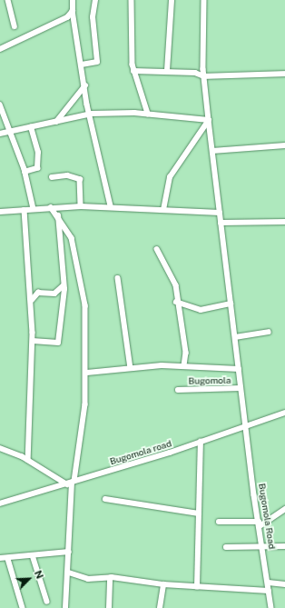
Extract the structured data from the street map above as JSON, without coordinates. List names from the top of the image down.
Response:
{
  "streets": {
    "street": ["Bugomola", "Bugomola road", "Bugomola Road"]
  },
  "crossings": [
    ["Bugomola", "Bugomola Road"],
    ["Bugomola road", "Bugomola Road"]
  ],
  "north": "top right"
}
